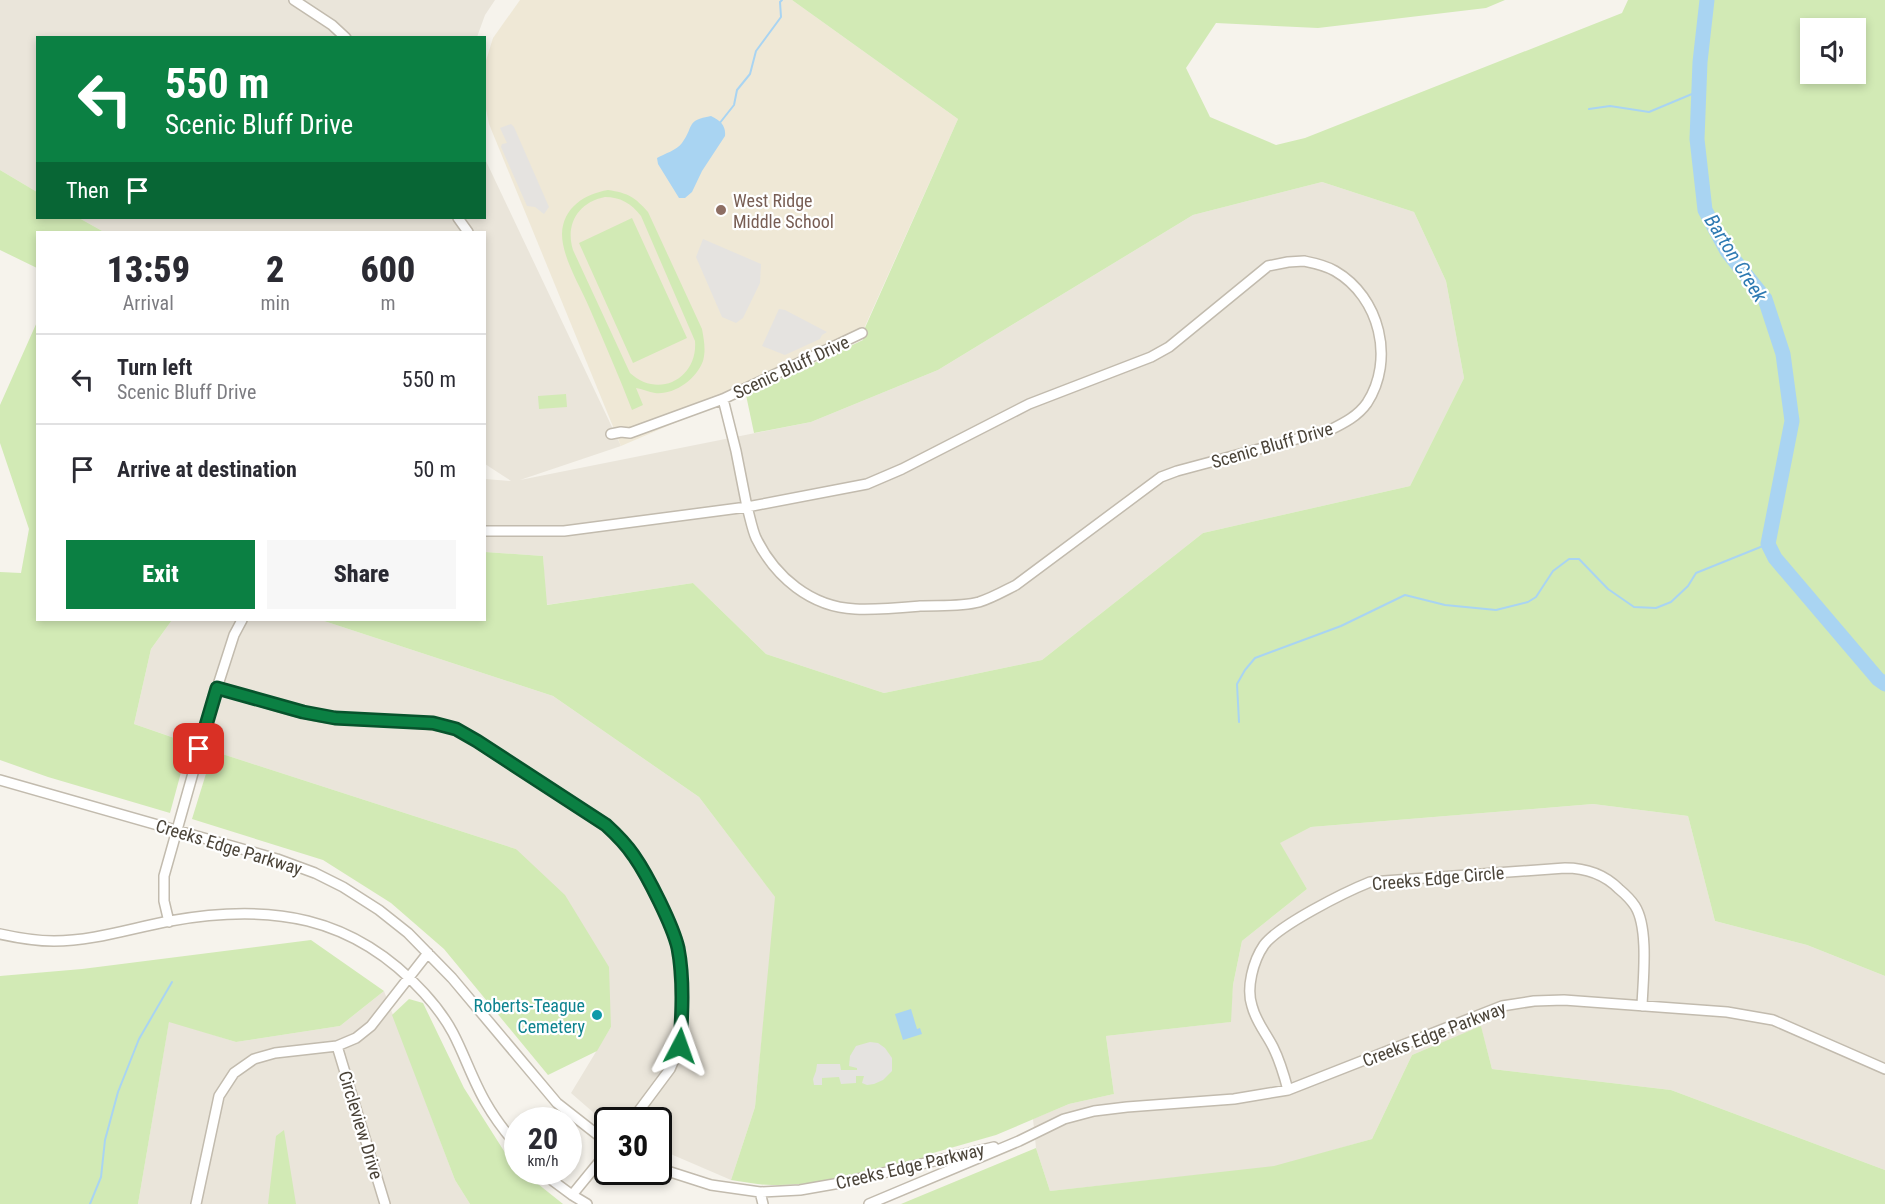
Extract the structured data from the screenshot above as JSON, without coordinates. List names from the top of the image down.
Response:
{
  "streets": {
    "street": [
      "Scenic Bluff Drive",
      "Creeks Edge Parkway",
      "Creeks Edge Circle",
      "Circleview Drive"
    ]
  },
  "crossings": [
    ["Creeks Edge Parkway", "Creeks Edge Circle"],
    ["Creeks Edge Parkway", "Circleview Drive"]
  ],
  "water": ["Barton Creek"],
  "places": ["West Ridge Middle School", "Roberts-Teague Cemetery"],
  "page": {
    "turn": ["550 m", "Scenic Bluff Drive"],
    "then": "Then",
    "eta": [
      "13:59",
      "Arrival",
      "2",
      "min",
      "600",
      "m"
    ],
    "list": [
      {
        "name": "Turn left",
        "note": "Scenic Bluff Drive",
        "value": "550 m"
      },
      {
        "name": "Arrive at destination",
        "value": "50 m"
      }
    ],
    "buttons": ["Exit", "Share"],
    "speed": "20 km/h",
    "limit": "30"
  }
}
